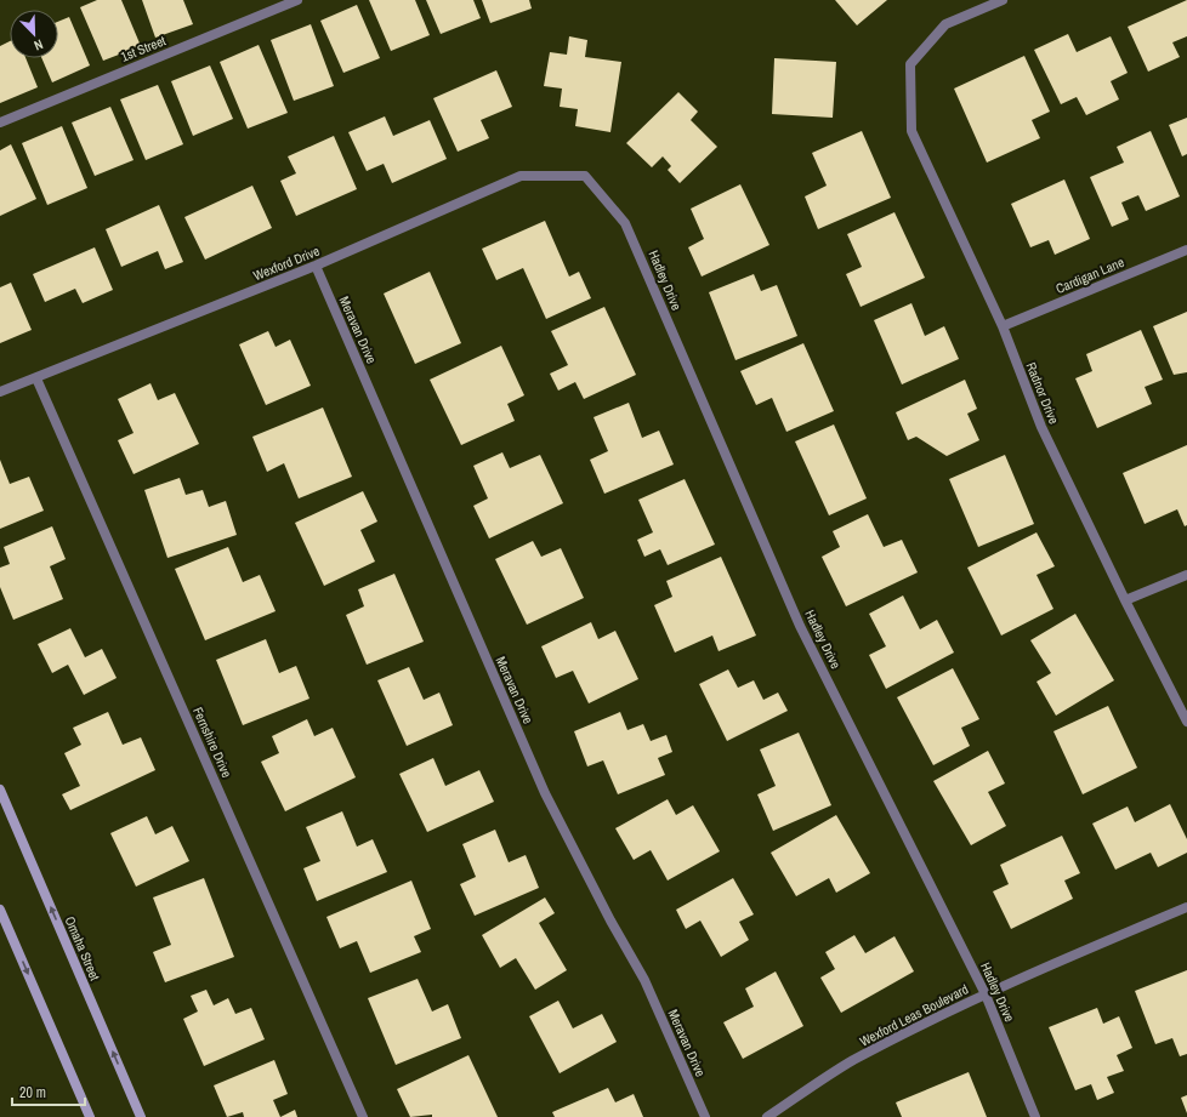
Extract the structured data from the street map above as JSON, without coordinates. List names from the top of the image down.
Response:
{
  "streets": {
    "main road": ["Omaha Street"],
    "street": [
      "1st Street",
      "Wexford Drive",
      "Cardigan Lane",
      "Hadley Drive",
      "Meravan Drive",
      "Radnor Drive",
      "Fernshire Drive",
      "Wexford Leas Boulevard"
    ]
  },
  "crossings": [
    ["Wexford Drive", "Hadley Drive"],
    ["Wexford Drive", "Meravan Drive"],
    ["Wexford Drive", "Fernshire Drive"],
    ["Cardigan Lane", "Radnor Drive"],
    ["Hadley Drive", "Wexford Leas Boulevard"]
  ],
  "scale_bar": "20 m",
  "north": "bottom right"
}
